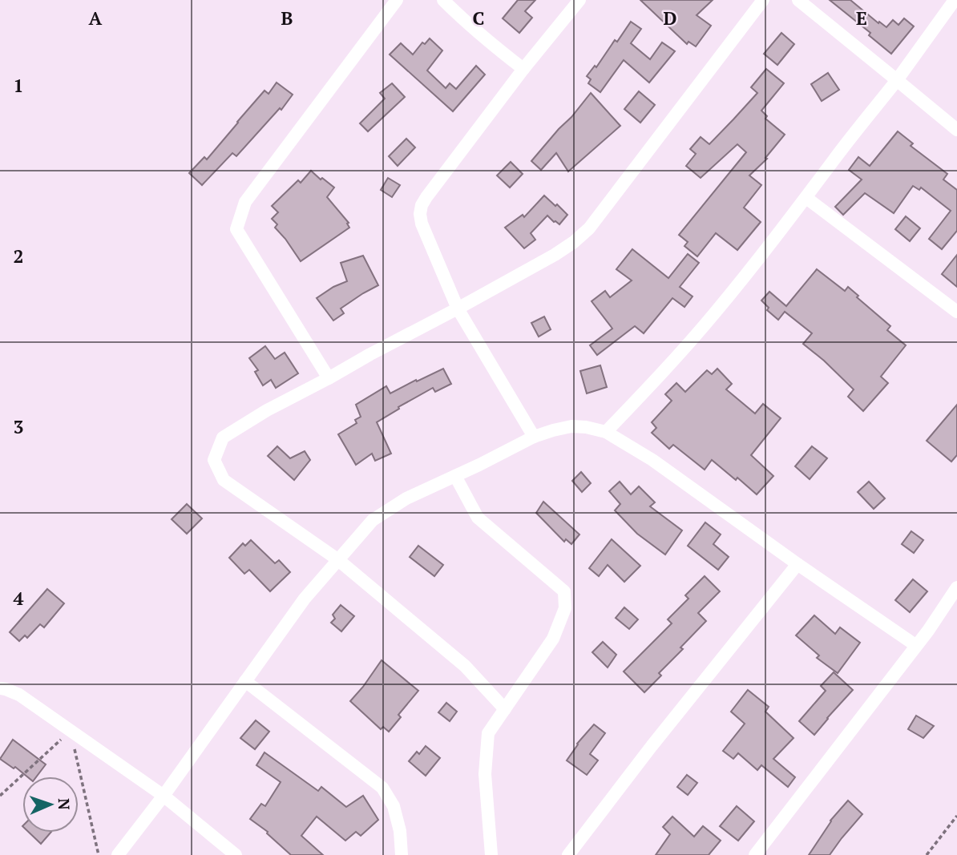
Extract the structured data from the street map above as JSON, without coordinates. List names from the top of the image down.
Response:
{
  "north": "right",
  "grid": {
    "columns": [
      "A",
      "B",
      "C",
      "D",
      "E"
    ],
    "rows": [
      "1",
      "2",
      "3",
      "4"
    ]
  }
}
